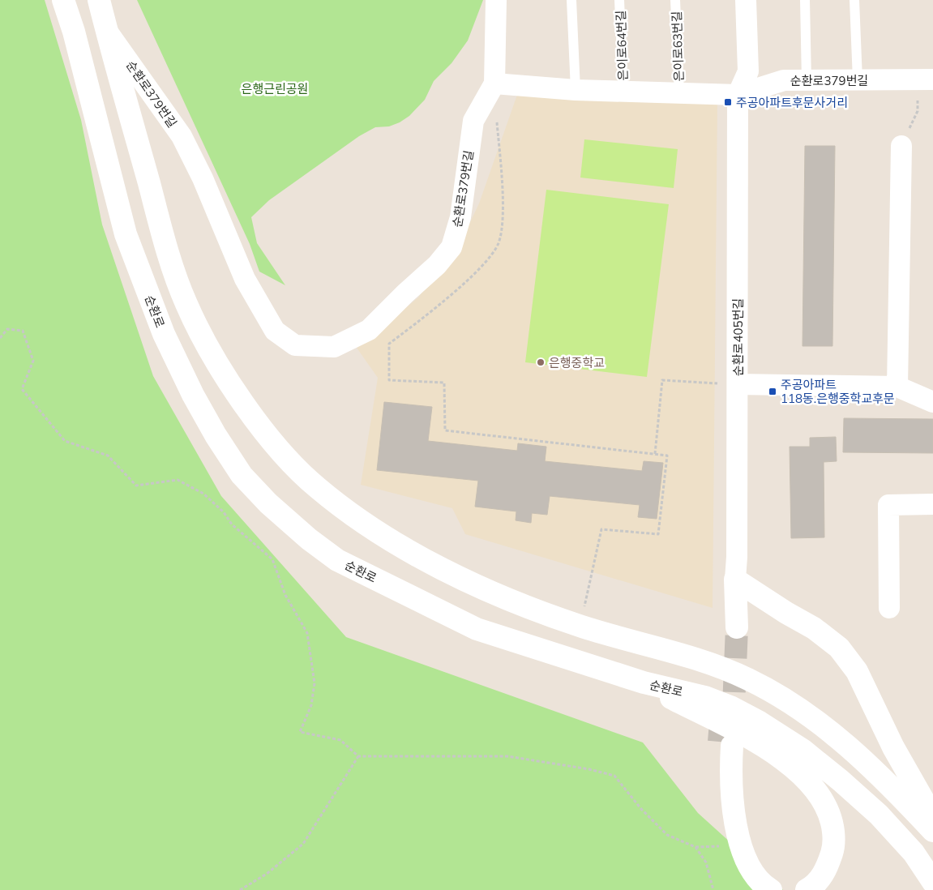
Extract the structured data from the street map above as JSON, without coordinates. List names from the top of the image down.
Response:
{
  "streets": {
    "main road": ["순환로"],
    "street": ["순환로379번길", "순환로405번길"],
    "lane": ["은이로64번길", "은이로63번길"]
  },
  "crossings": [
    ["은이로64번길", "순환로379번길"],
    ["은이로63번길", "순환로379번길"],
    ["순환로379번길", "순환로405번길"]
  ],
  "parks": ["은행근린공원"],
  "places": {
    "transit": ["주공아파트후문사거리", "주공아파트 118동.은행중학교후문"],
    "other": ["은행중학교"]
  }
}
